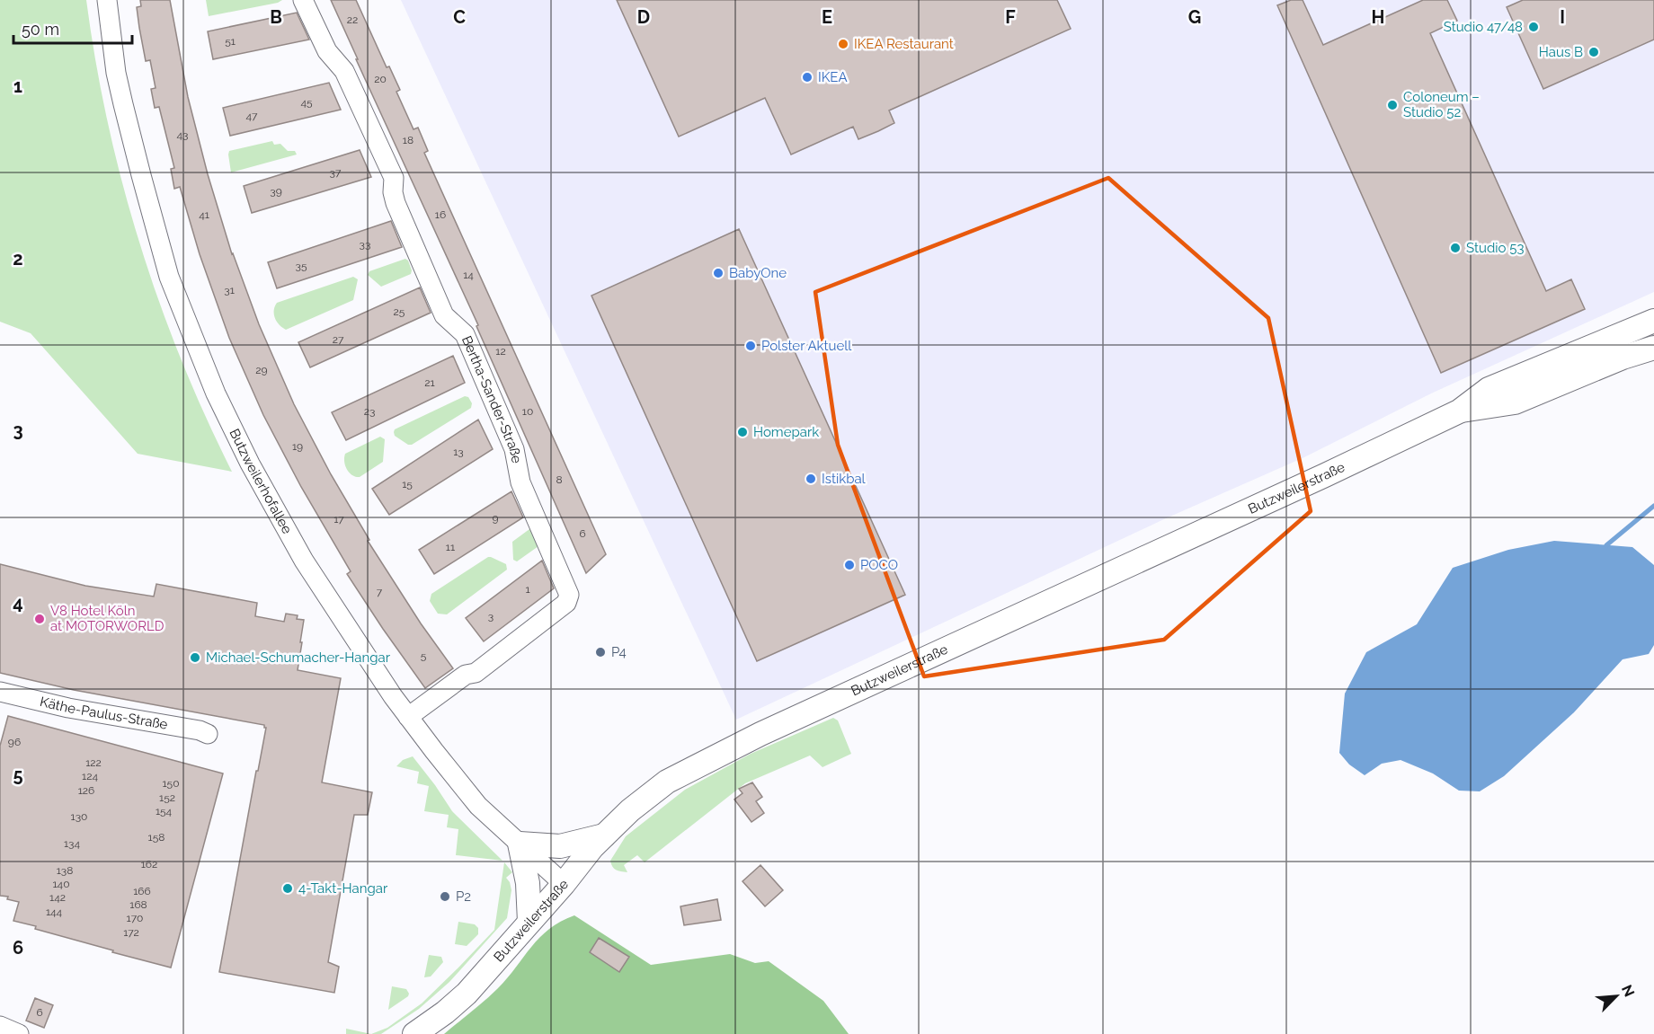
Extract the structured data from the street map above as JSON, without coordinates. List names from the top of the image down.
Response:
{
  "streets": {
    "street": [
      "Bertha-Sander-Straße",
      "Butzweilerhofallee",
      "Butzweilerstraße",
      "Käthe-Paulus-Straße"
    ]
  },
  "crossings": [
    ["Bertha-Sander-Straße", "Butzweilerhofallee"],
    ["Butzweilerhofallee", "Butzweilerstraße"]
  ],
  "places": [
    "Studio 47/48",
    "IKEA Restaurant",
    "Haus B",
    "IKEA",
    "Coloneum – Studio 52",
    "Studio 53",
    "BabyOne",
    "Polster Aktuell",
    "Homepark",
    "Istikbal",
    "POCO",
    "V8 Hotel Köln at MOTORWORLD",
    "P4",
    "Michael-Schumacher-Hangar",
    "4-Takt-Hangar",
    "P2"
  ],
  "house_numbers": [
    "22",
    "51",
    "20",
    "45",
    "47",
    "43",
    "18",
    "37",
    "39",
    "41",
    "16",
    "33",
    "35",
    "14",
    "31",
    "25",
    "27",
    "12",
    "29",
    "21",
    "23",
    "10",
    "19",
    "13",
    "8",
    "15",
    "9",
    "17",
    "6",
    "11",
    "1",
    "7",
    "3",
    "5",
    "96",
    "122",
    "124",
    "150",
    "126",
    "152",
    "154",
    "130",
    "158",
    "134",
    "162",
    "138",
    "140",
    "166",
    "142",
    "168",
    "144",
    "170",
    "172",
    "6"
  ],
  "scale_bar": "50 m",
  "north": "top right",
  "grid": {
    "columns": [
      "B",
      "C",
      "D",
      "E",
      "F",
      "G",
      "H",
      "I"
    ],
    "rows": [
      "1",
      "2",
      "3",
      "4",
      "5",
      "6"
    ]
  }
}
